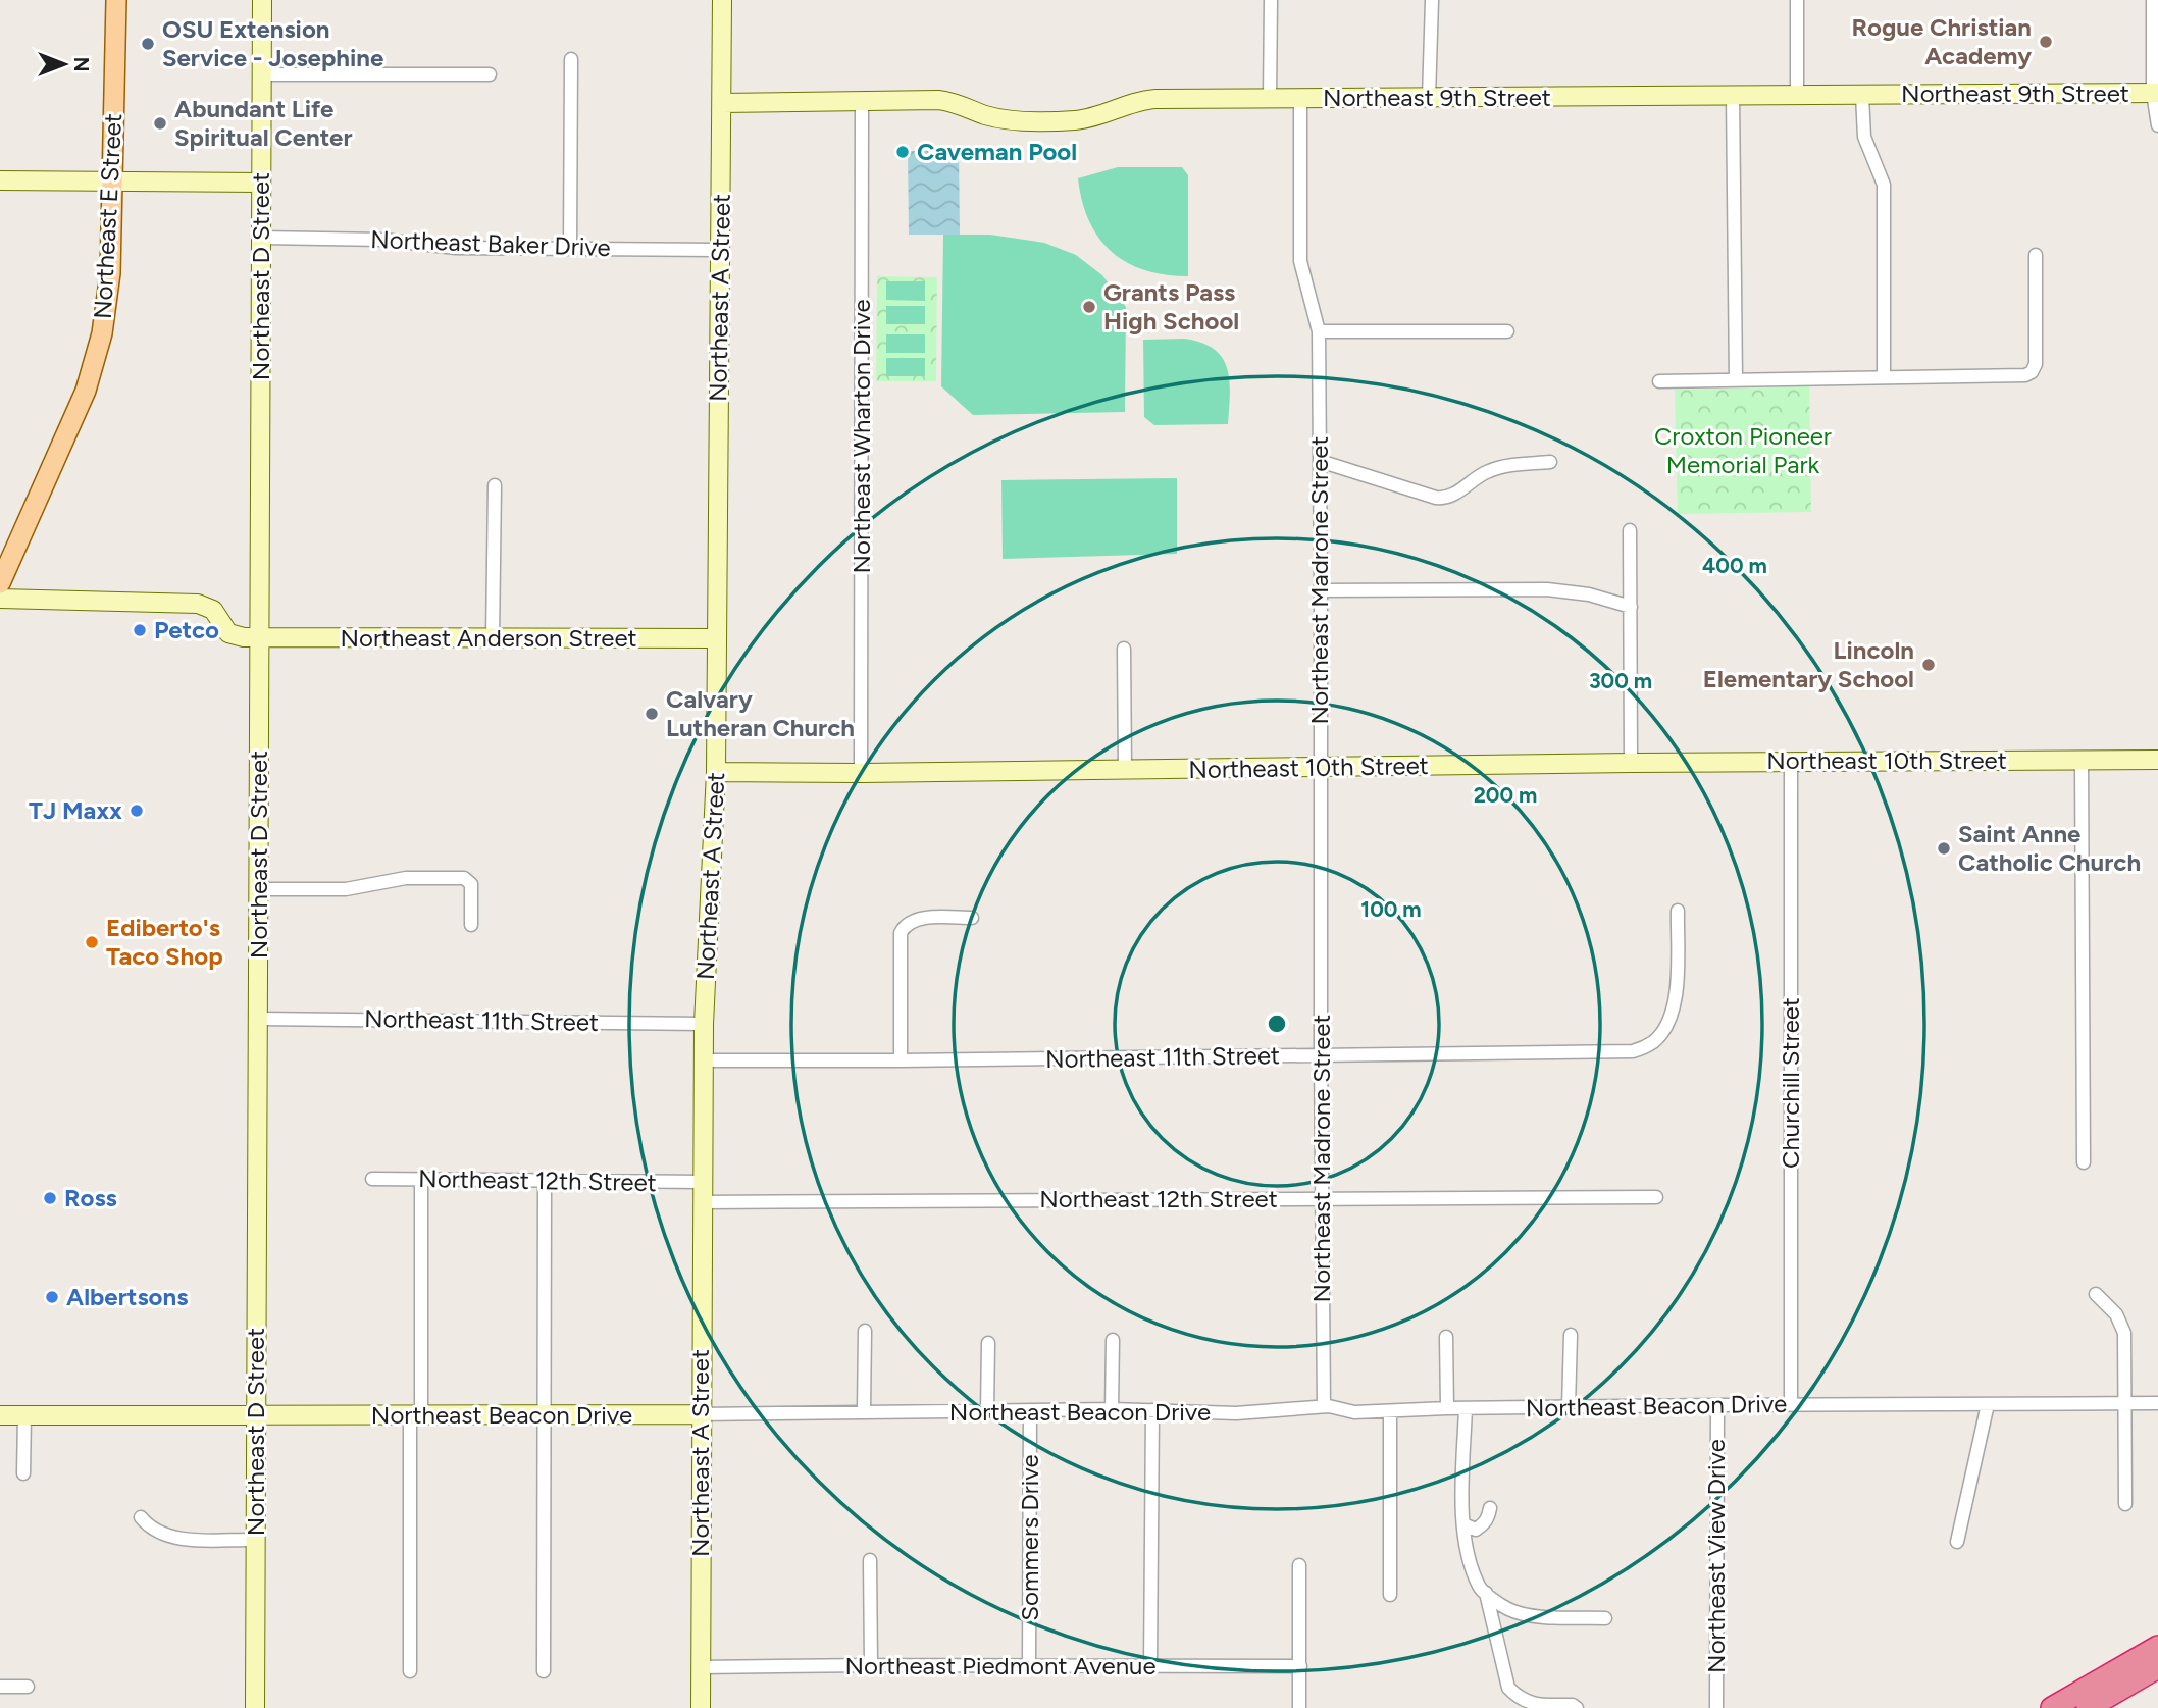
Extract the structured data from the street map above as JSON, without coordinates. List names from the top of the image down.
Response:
{
  "streets": {
    "main road": ["Northeast E Street"],
    "street": [
      "Northeast 9th Street",
      "Northeast Baker Drive",
      "Northeast D Street",
      "Northeast A Street",
      "Northeast Wharton Drive",
      "Northeast Madrone Street",
      "Northeast Anderson Street",
      "Northeast 10th Street",
      "Northeast 11th Street",
      "Churchill Street",
      "Northeast 12th Street",
      "Northeast Beacon Drive",
      "Sommers Drive",
      "Northeast View Drive",
      "Northeast Piedmont Avenue"
    ]
  },
  "crossings": [
    ["Northeast 9th Street", "Northeast A Street"],
    ["Northeast 9th Street", "Northeast Wharton Drive"],
    ["Northeast 9th Street", "Northeast Madrone Street"],
    ["Northeast Baker Drive", "Northeast D Street"],
    ["Northeast Baker Drive", "Northeast A Street"],
    ["Northeast D Street", "Northeast Anderson Street"],
    ["Northeast D Street", "Northeast 11th Street"],
    ["Northeast D Street", "Northeast Beacon Drive"],
    ["Northeast A Street", "Northeast Anderson Street"],
    ["Northeast A Street", "Northeast 10th Street"],
    ["Northeast A Street", "Northeast 11th Street"],
    ["Northeast A Street", "Northeast 12th Street"],
    ["Northeast A Street", "Northeast Beacon Drive"],
    ["Northeast A Street", "Northeast Piedmont Avenue"],
    ["Northeast Wharton Drive", "Northeast 10th Street"],
    ["Northeast Madrone Street", "Northeast 10th Street"],
    ["Northeast Madrone Street", "Northeast 11th Street"],
    ["Northeast Madrone Street", "Northeast 12th Street"],
    ["Northeast Madrone Street", "Northeast Beacon Drive"],
    ["Northeast 10th Street", "Churchill Street"],
    ["Churchill Street", "Northeast Beacon Drive"],
    ["Northeast Beacon Drive", "Sommers Drive"],
    ["Northeast Beacon Drive", "Northeast View Drive"],
    ["Sommers Drive", "Northeast Piedmont Avenue"]
  ],
  "parks": ["Croxton Pioneer Memorial Park"],
  "places": [
    "Rogue Christian Academy",
    "OSU Extension Service - Josephine",
    "Abundant Life Spiritual Center",
    "Caveman Pool",
    "Grants Pass High School",
    "Petco",
    "Lincoln Elementary School",
    "Calvary Lutheran Church",
    "TJ Maxx",
    "Saint Anne Catholic Church",
    "Ediberto's Taco Shop",
    "Ross",
    "Albertsons"
  ],
  "north": "right",
  "rings": [
    "400 m",
    "300 m",
    "200 m",
    "100 m"
  ]
}
